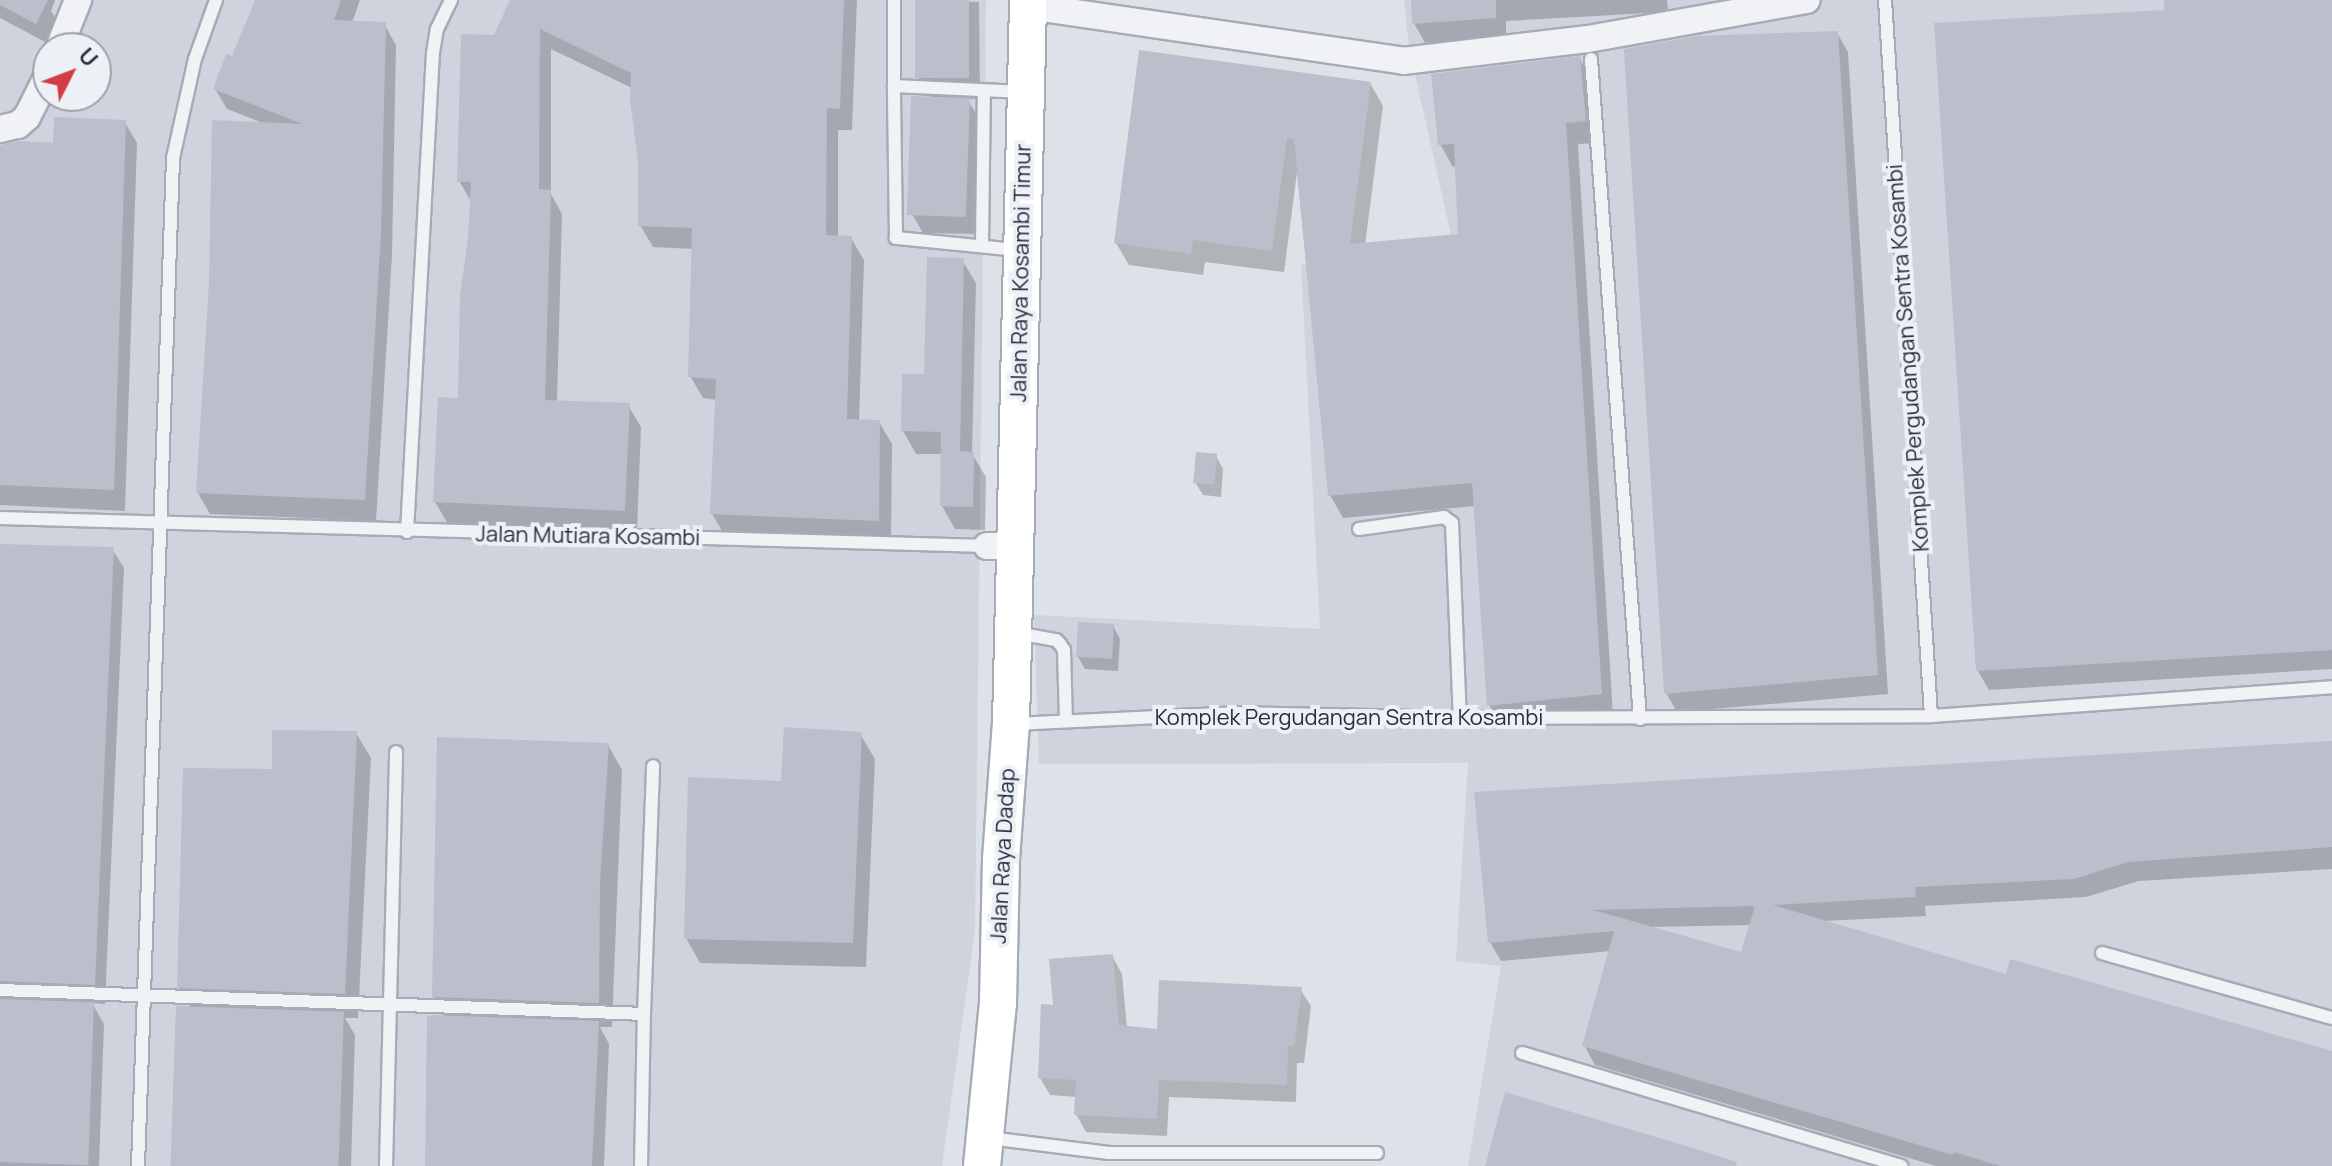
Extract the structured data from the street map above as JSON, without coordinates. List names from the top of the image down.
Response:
{
  "streets": {
    "main road": ["Jalan Raya Kosambi Timur", "Jalan Raya Dadap"],
    "lane": ["Komplek Pergudangan Sentra Kosambi", "Jalan Mutiara Kosambi"]
  },
  "crossings": [
    ["Jalan Raya Kosambi Timur", "Jalan Mutiara Kosambi"],
    ["Jalan Raya Kosambi Timur", "Jalan Raya Dadap"],
    ["Komplek Pergudangan Sentra Kosambi", "Jalan Raya Dadap"],
    ["Jalan Mutiara Kosambi", "Jalan Raya Dadap"]
  ],
  "north": "top right"
}
